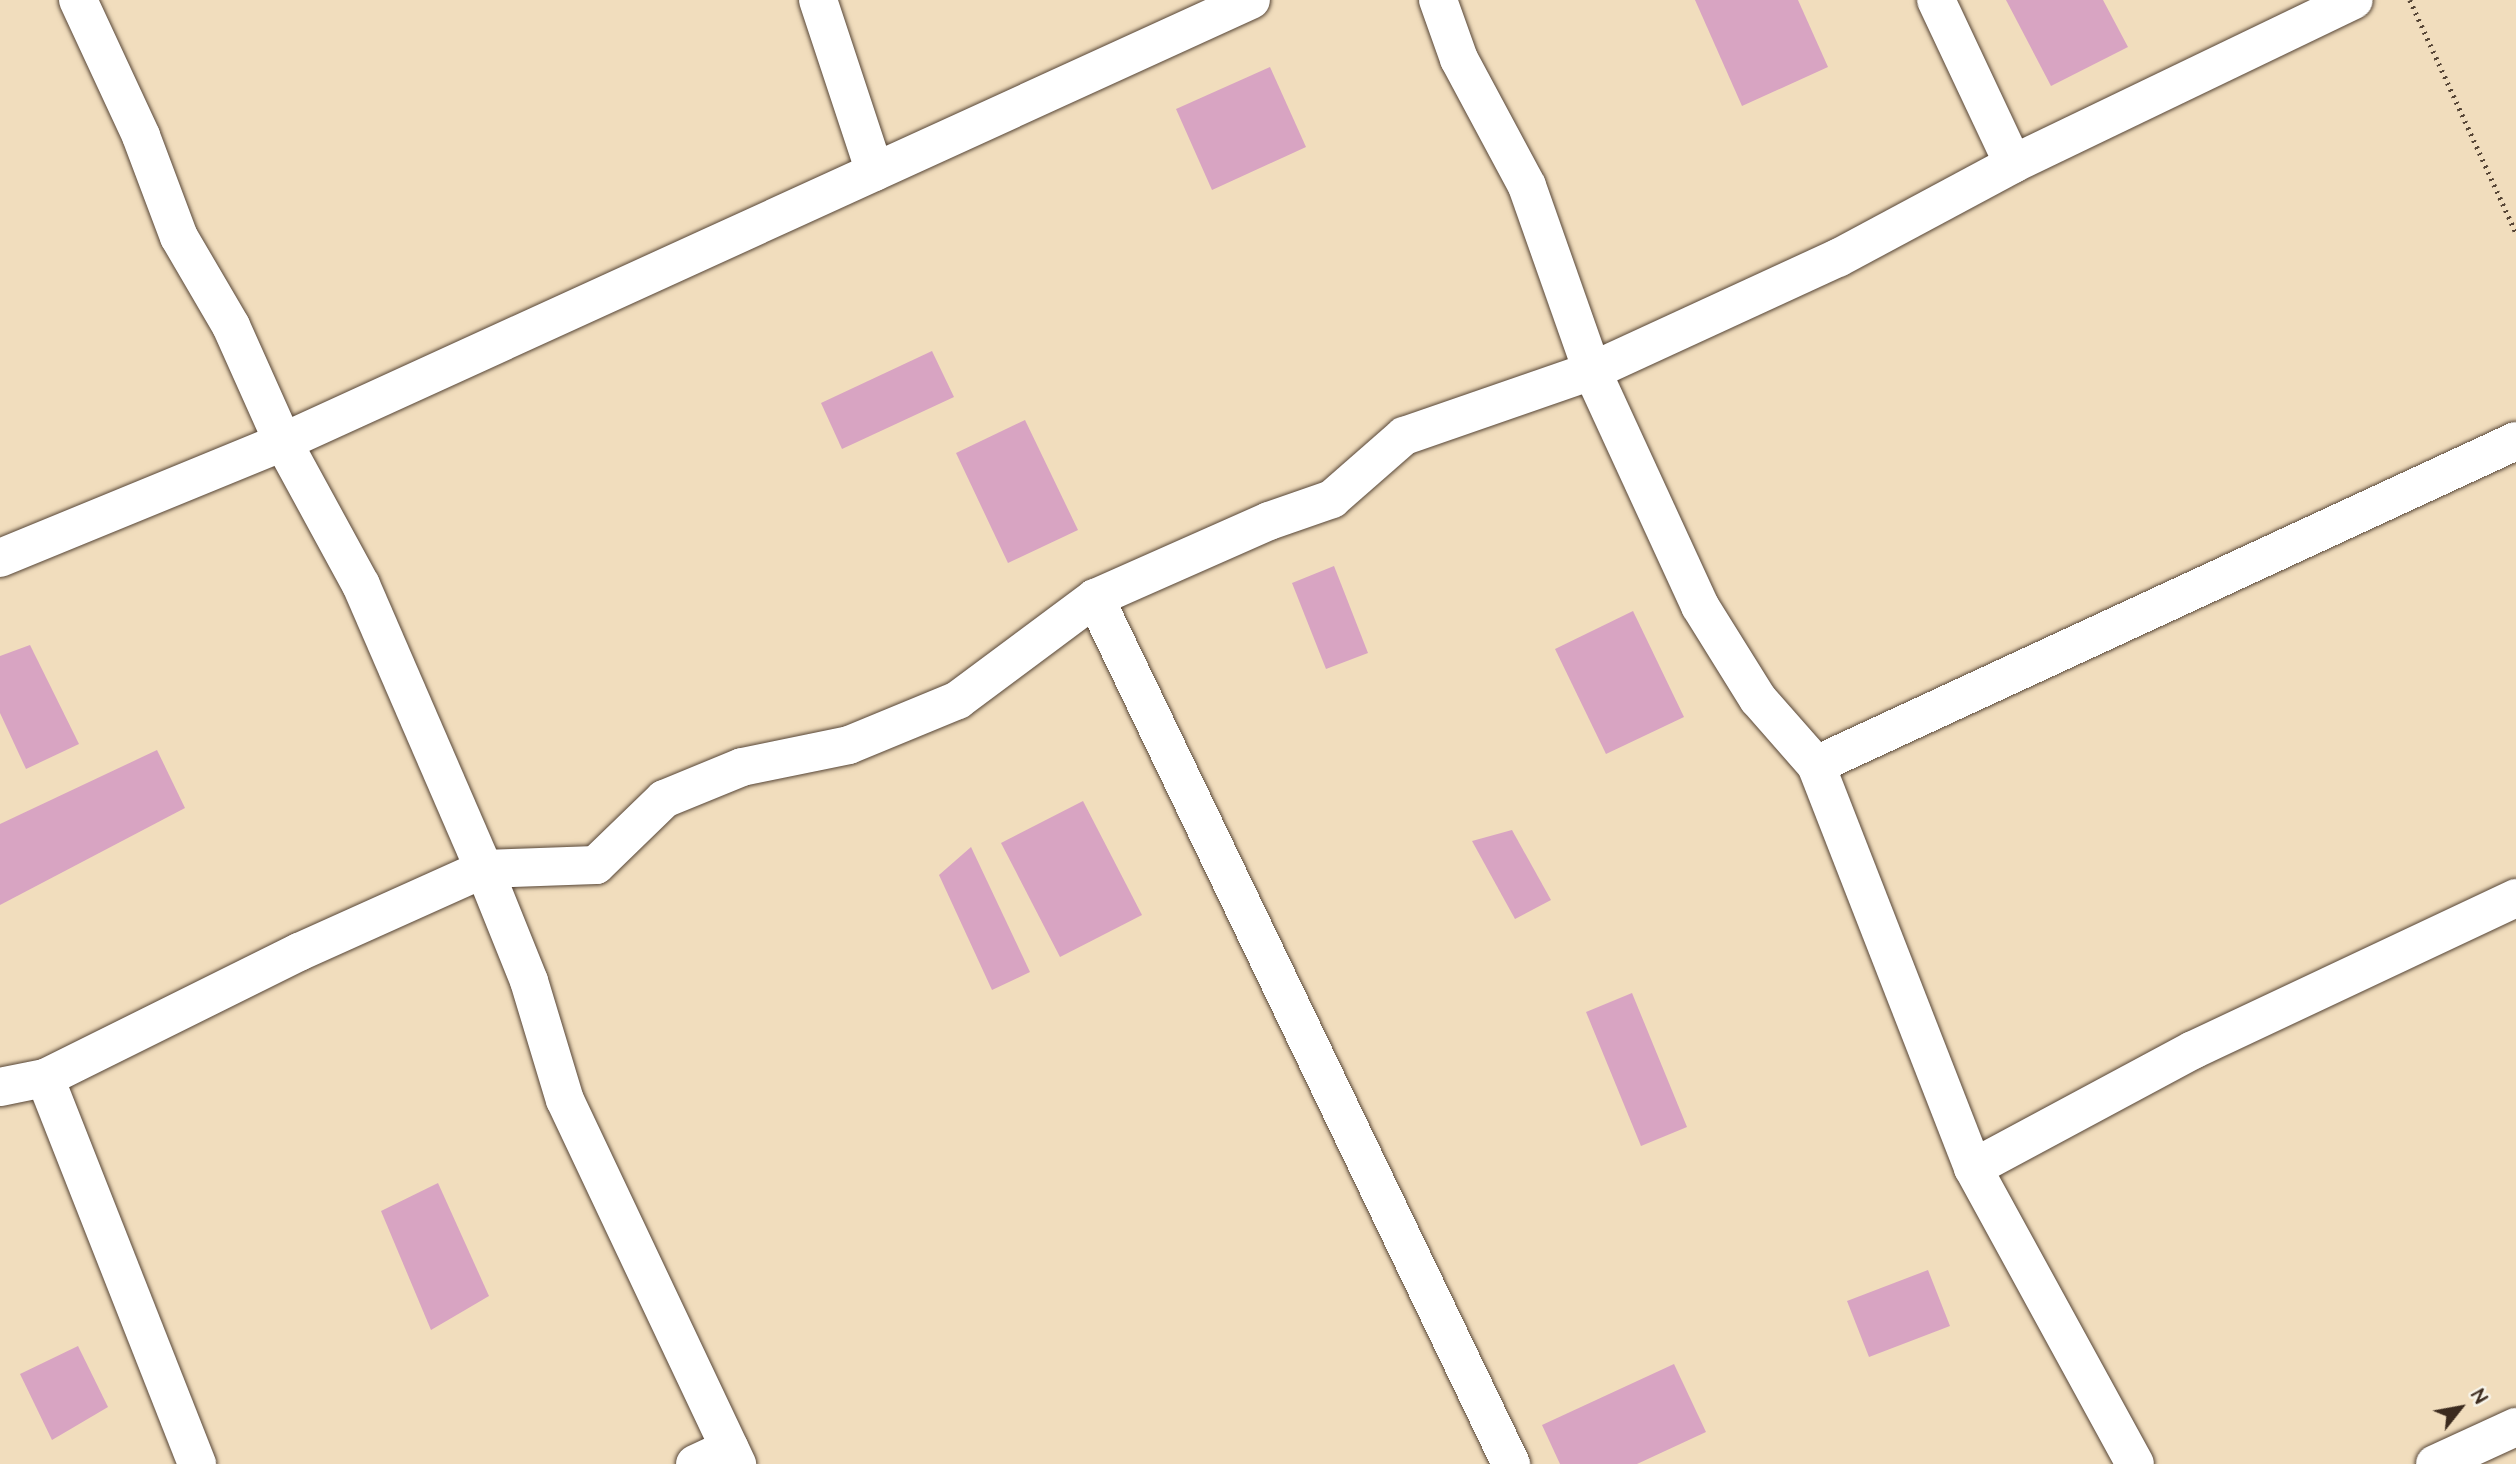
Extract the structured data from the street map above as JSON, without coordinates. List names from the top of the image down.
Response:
{
  "north": "top right"
}
